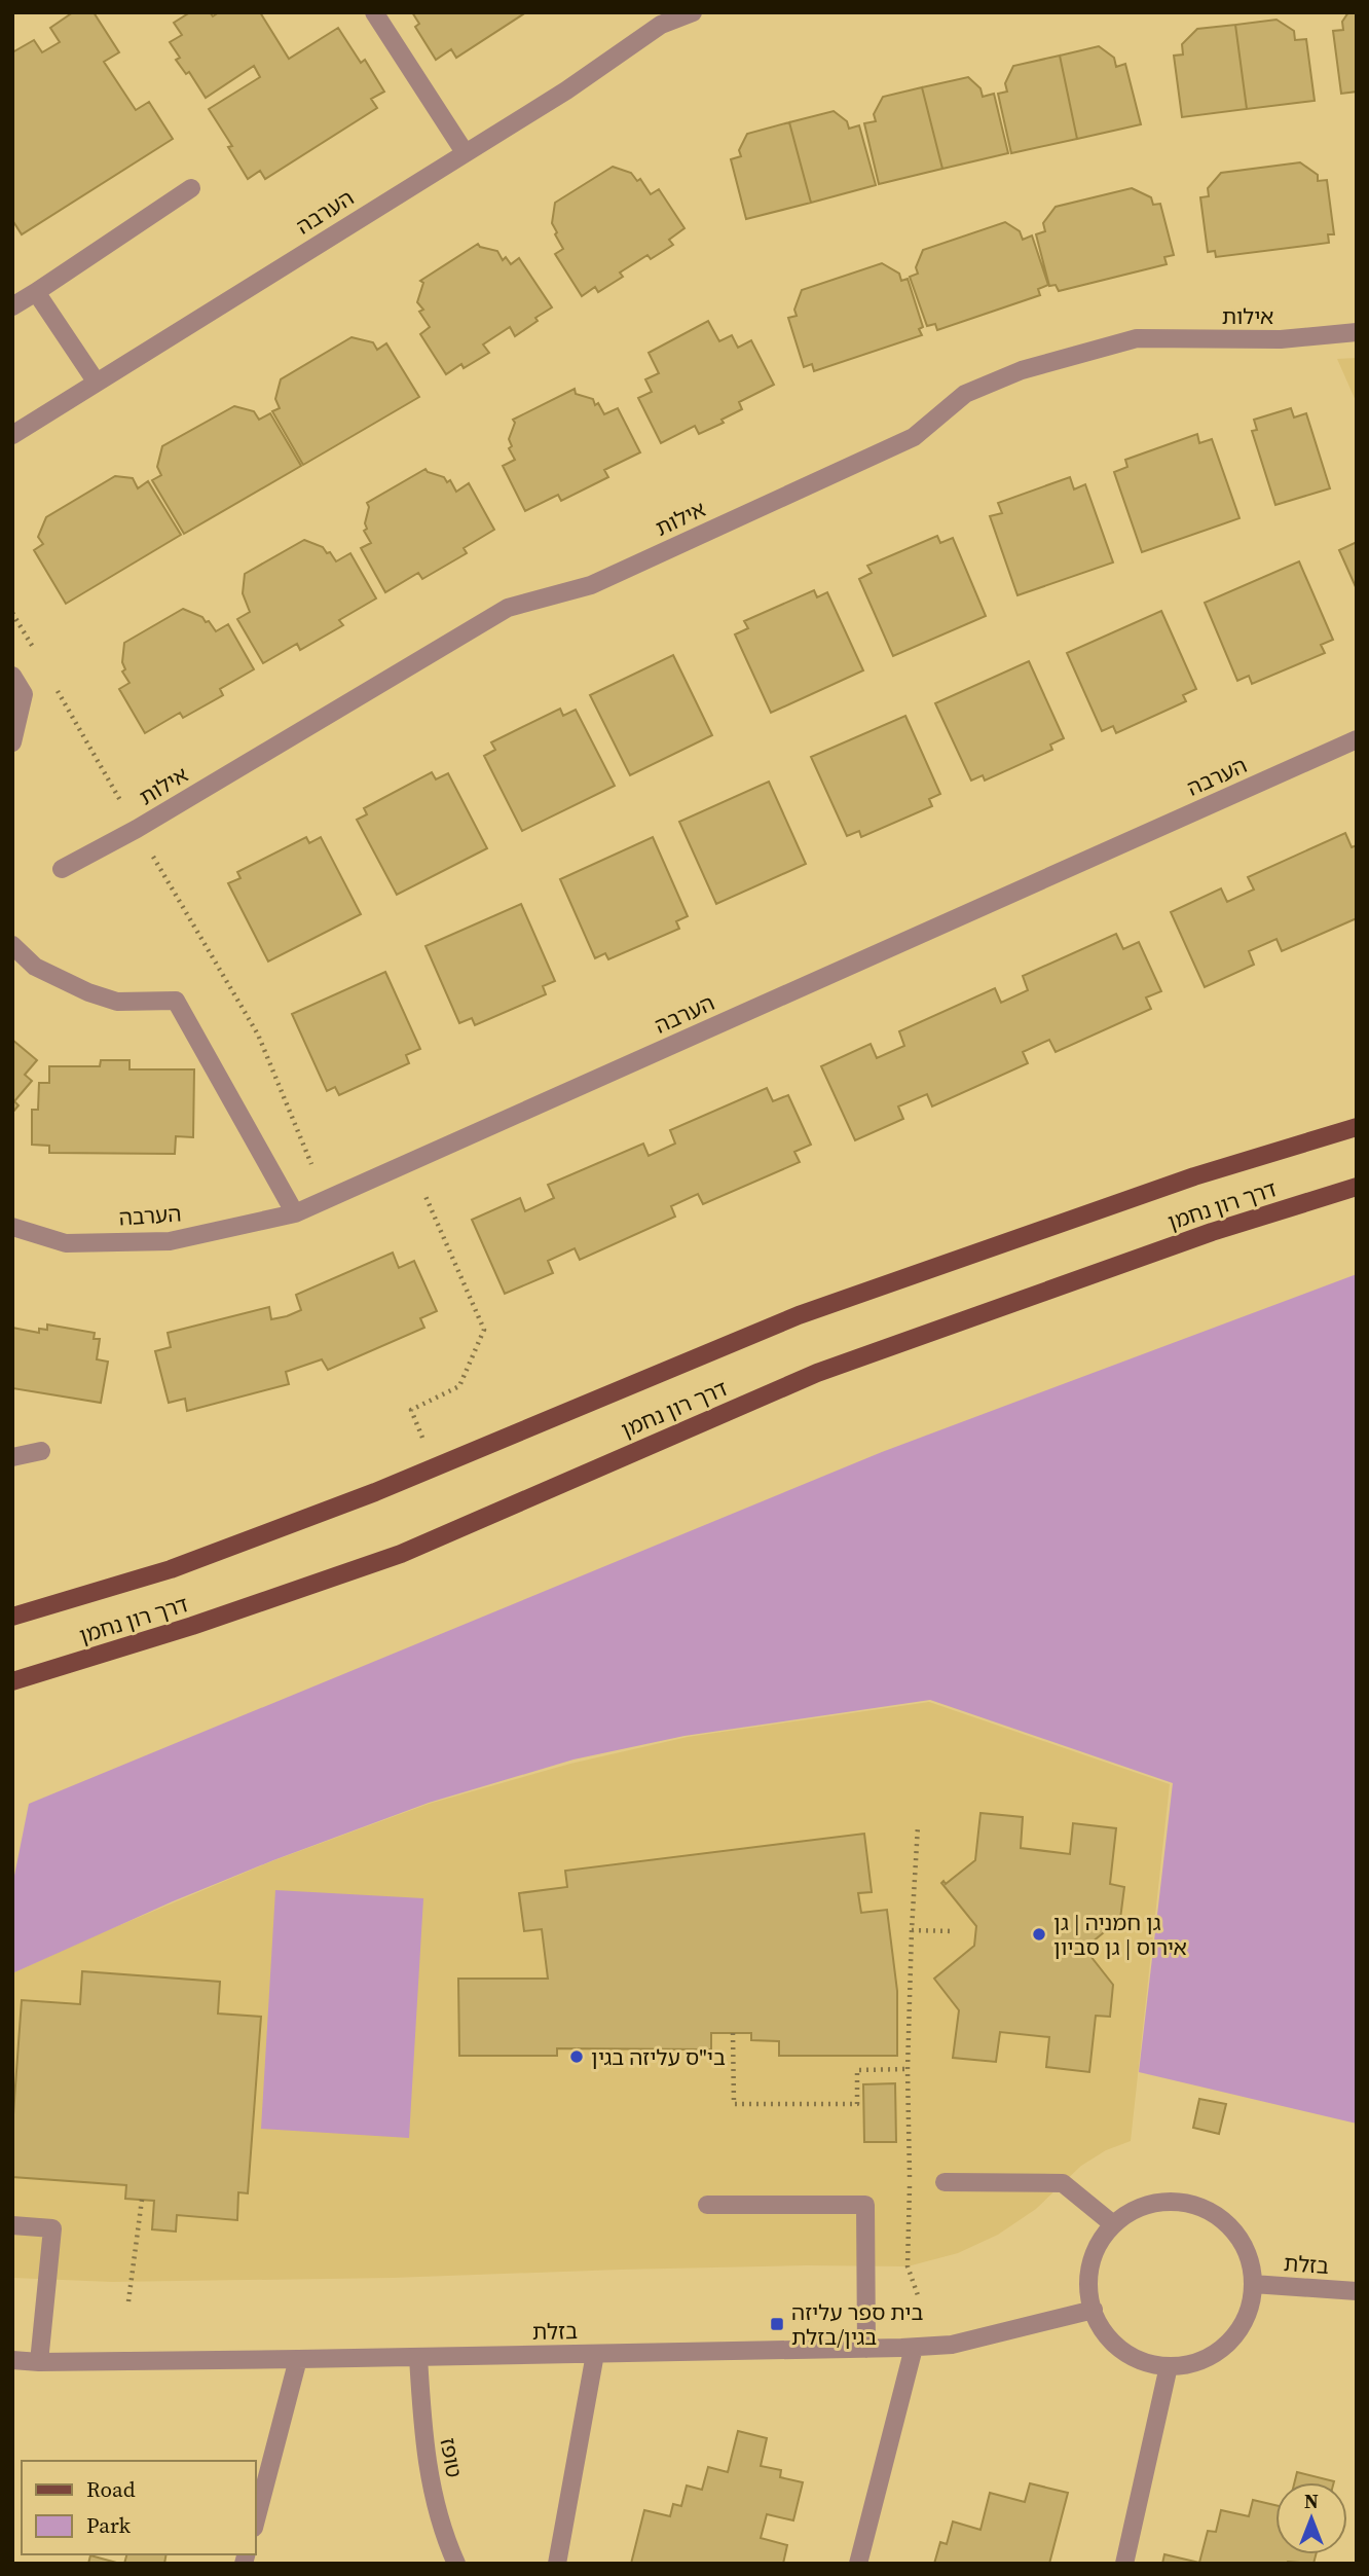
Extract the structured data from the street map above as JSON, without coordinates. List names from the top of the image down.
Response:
{
  "streets": {
    "main road": ["דרך רון נחמן"],
    "street": [
      "הערבה",
      "אילות",
      "בזלת",
      "טופז"
    ]
  },
  "crossings": [
    ["בזלת", "טופז"]
  ],
  "places": {
    "other": ["גן חמניה | גן אירוס | גן סביון", "בי\"ס עליזה בגין"],
    "transit": ["בית ספר עליזה בגין/בזלת"]
  },
  "legend": ["Road", "Park"],
  "north": "top"
}
